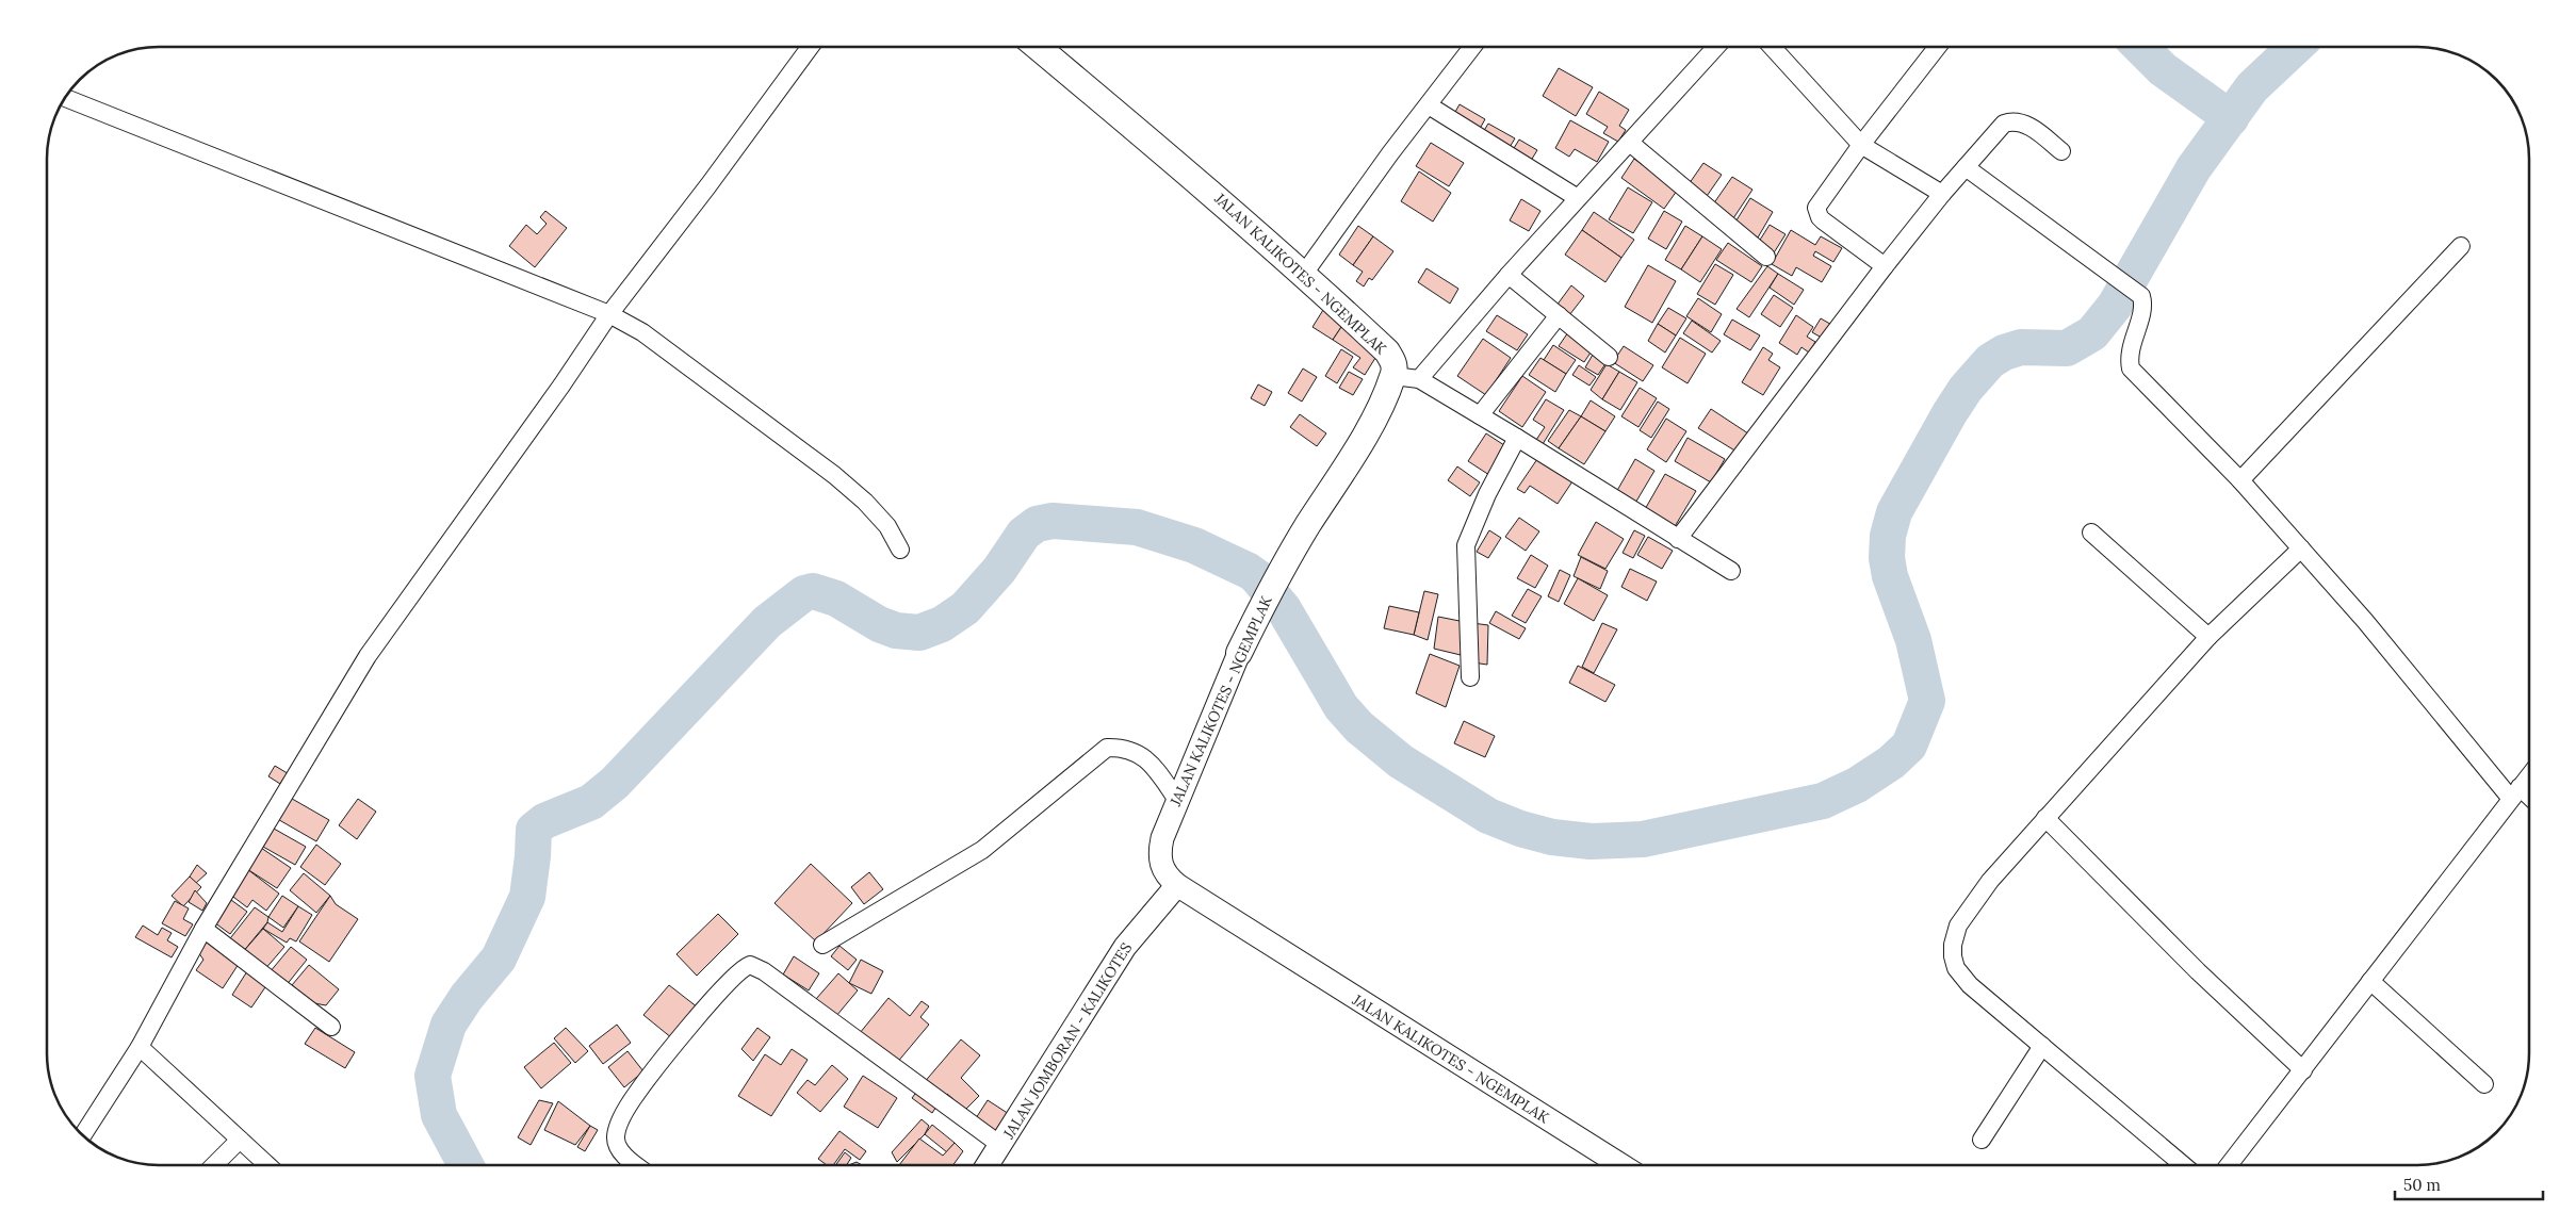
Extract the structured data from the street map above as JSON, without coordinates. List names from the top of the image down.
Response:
{
  "streets": {
    "main road": ["JALAN KALIKOTES - NGEMPLAK"],
    "street": ["JALAN JOMBORAN - KALIKOTES"]
  },
  "crossings": [
    ["JALAN KALIKOTES - NGEMPLAK", "JALAN JOMBORAN - KALIKOTES"]
  ],
  "scale_bar": "50 m"
}
